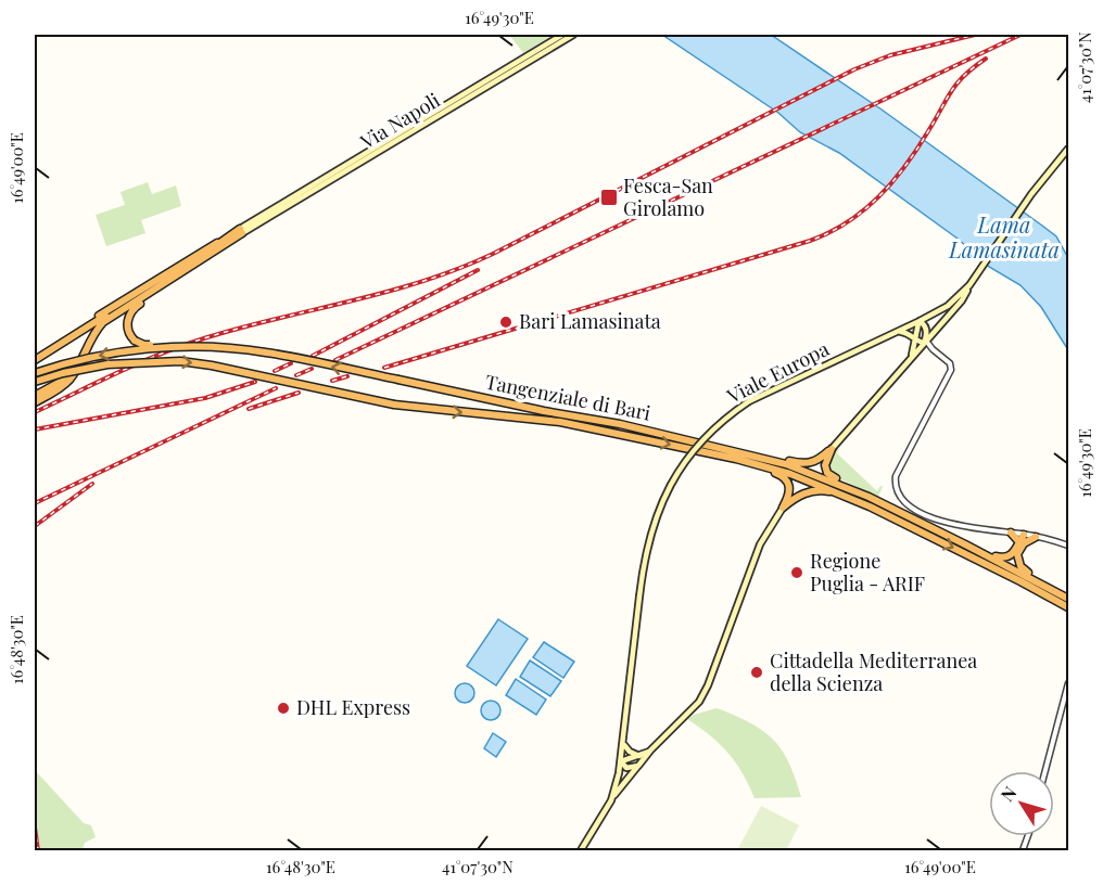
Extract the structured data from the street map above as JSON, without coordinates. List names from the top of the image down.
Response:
{
  "streets": {
    "highway": ["Tangenziale di Bari"],
    "main road": ["Via Napoli", "Viale Europa"]
  },
  "water": ["Lama Lamasinata"],
  "places": {
    "transit": ["Fesca-San Girolamo"],
    "other": [
      "Bari Lamasinata",
      "Regione Puglia - ARIF",
      "Cittadella Mediterranea della Scienza",
      "DHL Express"
    ]
  },
  "north": "top left",
  "coordinates": [
    "16°49'30\"E",
    "41°07'30\"N",
    "16°49'00\"E",
    "16°48'30\"E"
  ]
}
